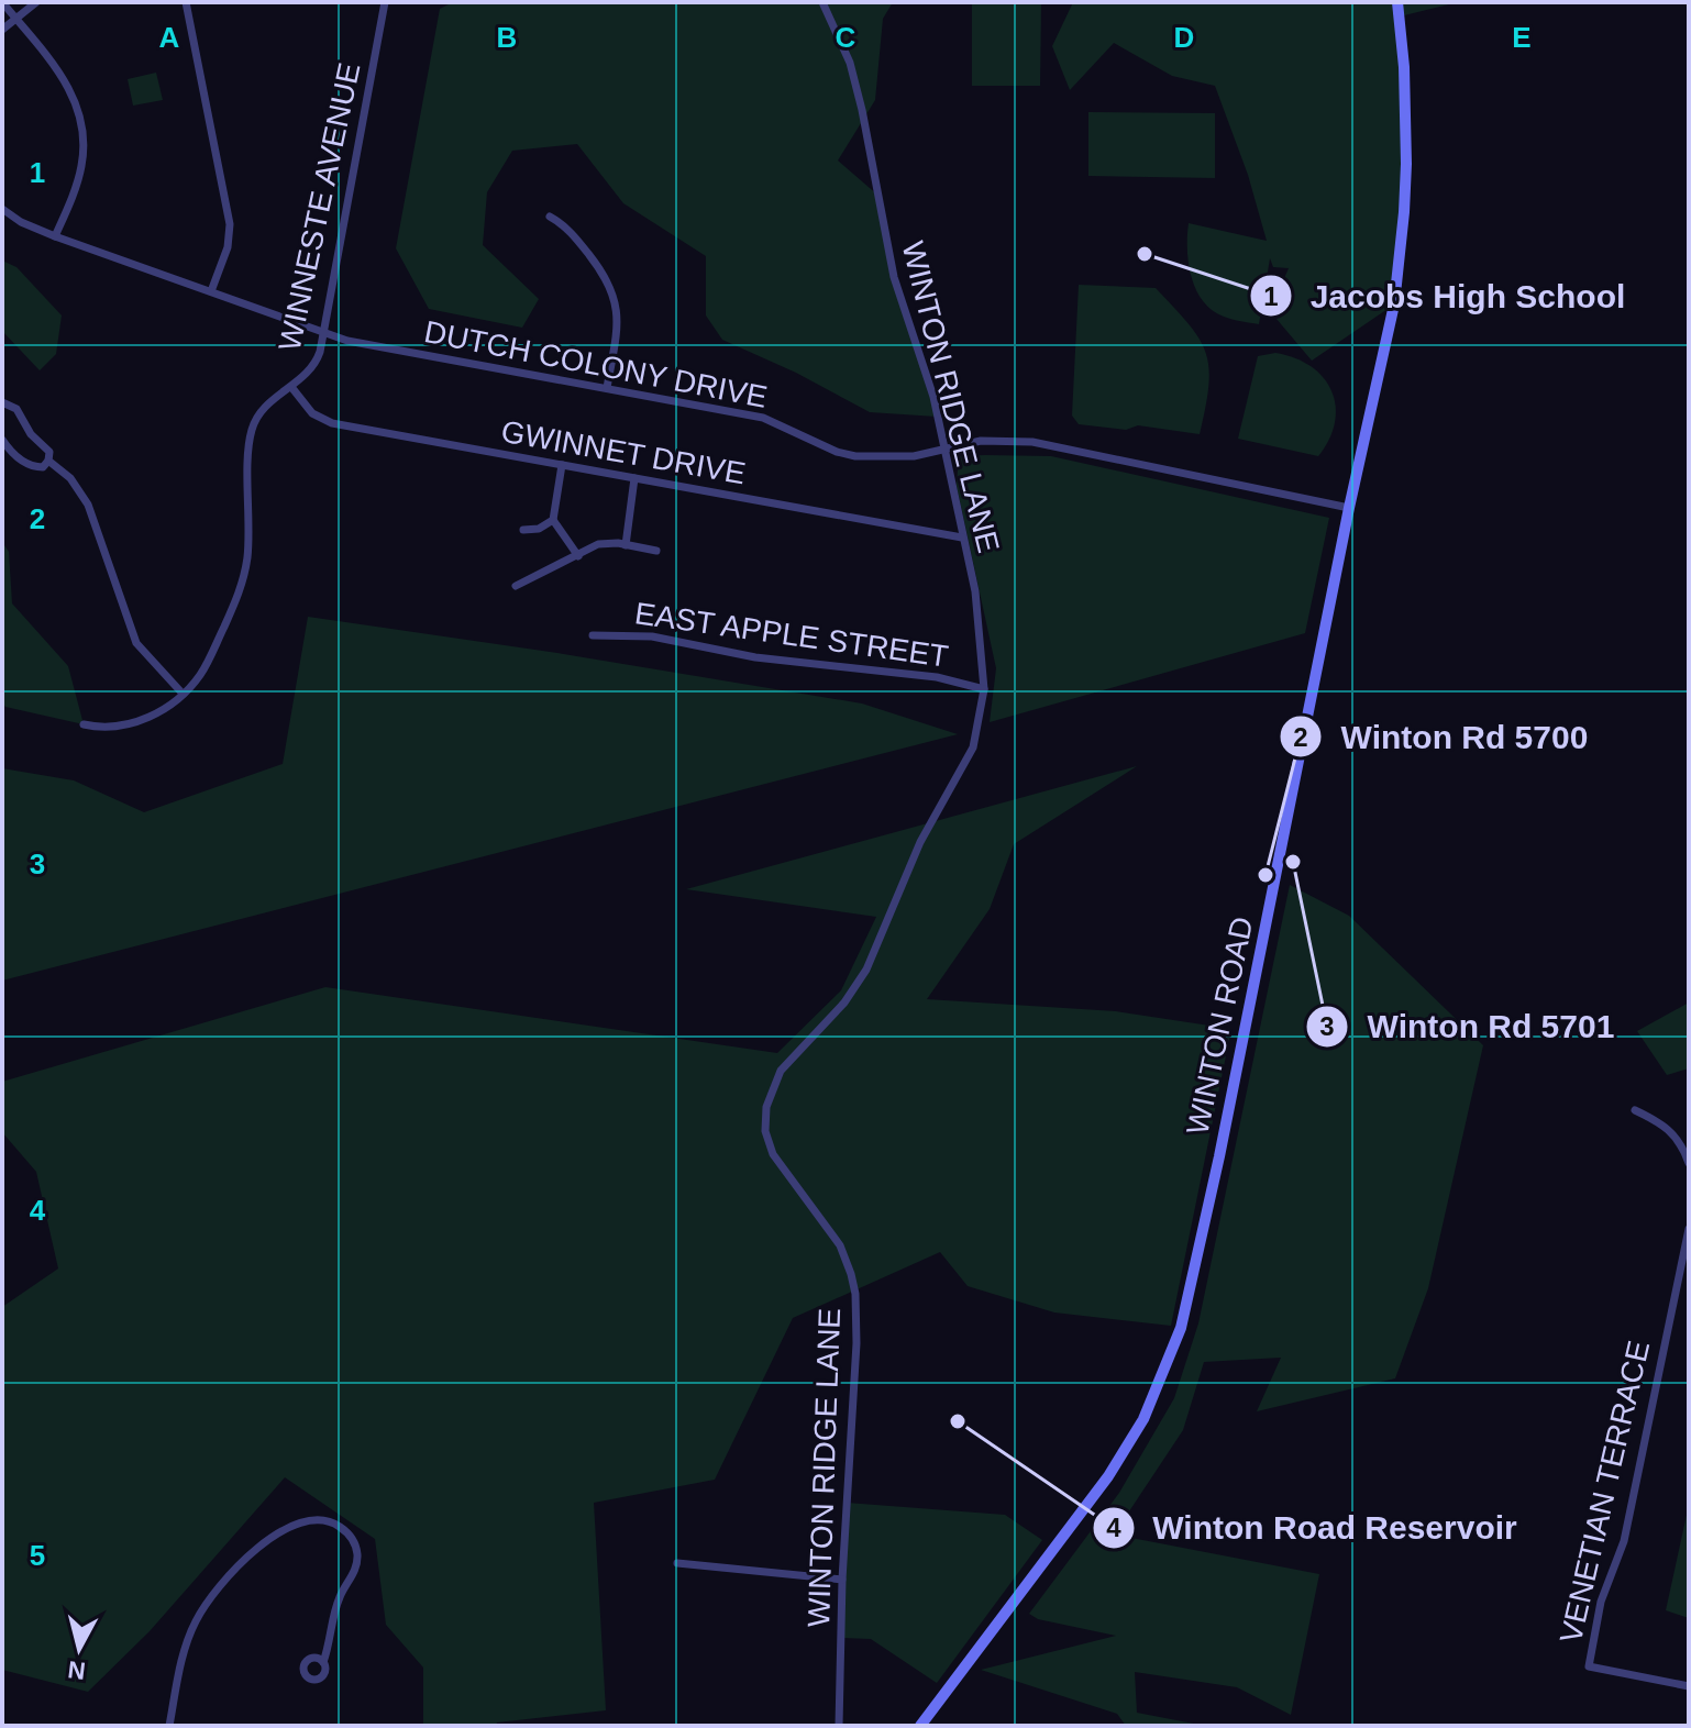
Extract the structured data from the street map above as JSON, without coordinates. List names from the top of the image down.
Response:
{
  "streets": {
    "main road": ["WINTON ROAD"],
    "street": [
      "WINNESTE AVENUE",
      "DUTCH COLONY DRIVE",
      "WINTON RIDGE LANE",
      "GWINNET DRIVE",
      "EAST APPLE STREET",
      "VENETIAN TERRACE"
    ]
  },
  "crossings": [
    ["WINNESTE AVENUE", "DUTCH COLONY DRIVE"],
    ["WINNESTE AVENUE", "GWINNET DRIVE"],
    ["DUTCH COLONY DRIVE", "WINTON RIDGE LANE"],
    ["DUTCH COLONY DRIVE", "WINTON ROAD"],
    ["WINTON RIDGE LANE", "GWINNET DRIVE"],
    ["WINTON RIDGE LANE", "EAST APPLE STREET"]
  ],
  "places": [
    "Jacobs High School",
    "Winton Rd 5701",
    "Winton Rd 5700",
    "Winton Road Reservoir"
  ],
  "north": "bottom",
  "grid": {
    "columns": [
      "A",
      "B",
      "C",
      "D",
      "E"
    ],
    "rows": [
      "1",
      "2",
      "3",
      "4",
      "5"
    ]
  }
}
